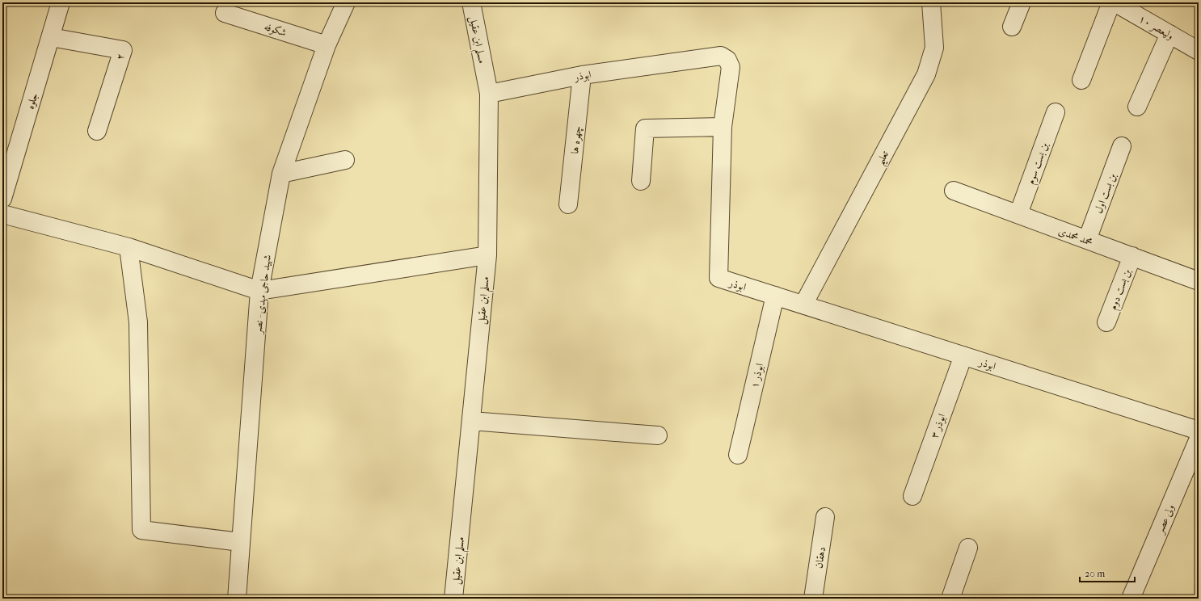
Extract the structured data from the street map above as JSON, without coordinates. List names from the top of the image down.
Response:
{
  "streets": {
    "street": [
      "۱۰ ولیعصر",
      "شکوفه",
      "مسلم ابن عقیل",
      "۲",
      "ابوذر",
      "جلوه",
      "چهره ها",
      "تعلیم",
      "بن بست سوم",
      "بن بست اول",
      "محمد محمدی",
      "بن بست دوم",
      "شهید حاجی مهدی - نصر",
      "ابوذر ۱",
      "ابوذر ۳",
      "ولی عصر",
      "دهقان"
    ]
  },
  "crossings": [
    ["شکوفه", "شهید حاجی مهدی - نصر"],
    ["مسلم ابن عقیل", "ابوذر"],
    ["۲", "جلوه"],
    ["ابوذر", "چهره ها"],
    ["ابوذر", "تعلیم"],
    ["ابوذر", "ابوذر ۱"],
    ["ابوذر", "ابوذر ۳"],
    ["بن بست سوم", "محمد محمدی"],
    ["بن بست اول", "محمد محمدی"],
    ["محمد محمدی", "بن بست دوم"]
  ],
  "scale_bar": "20 m"
}
